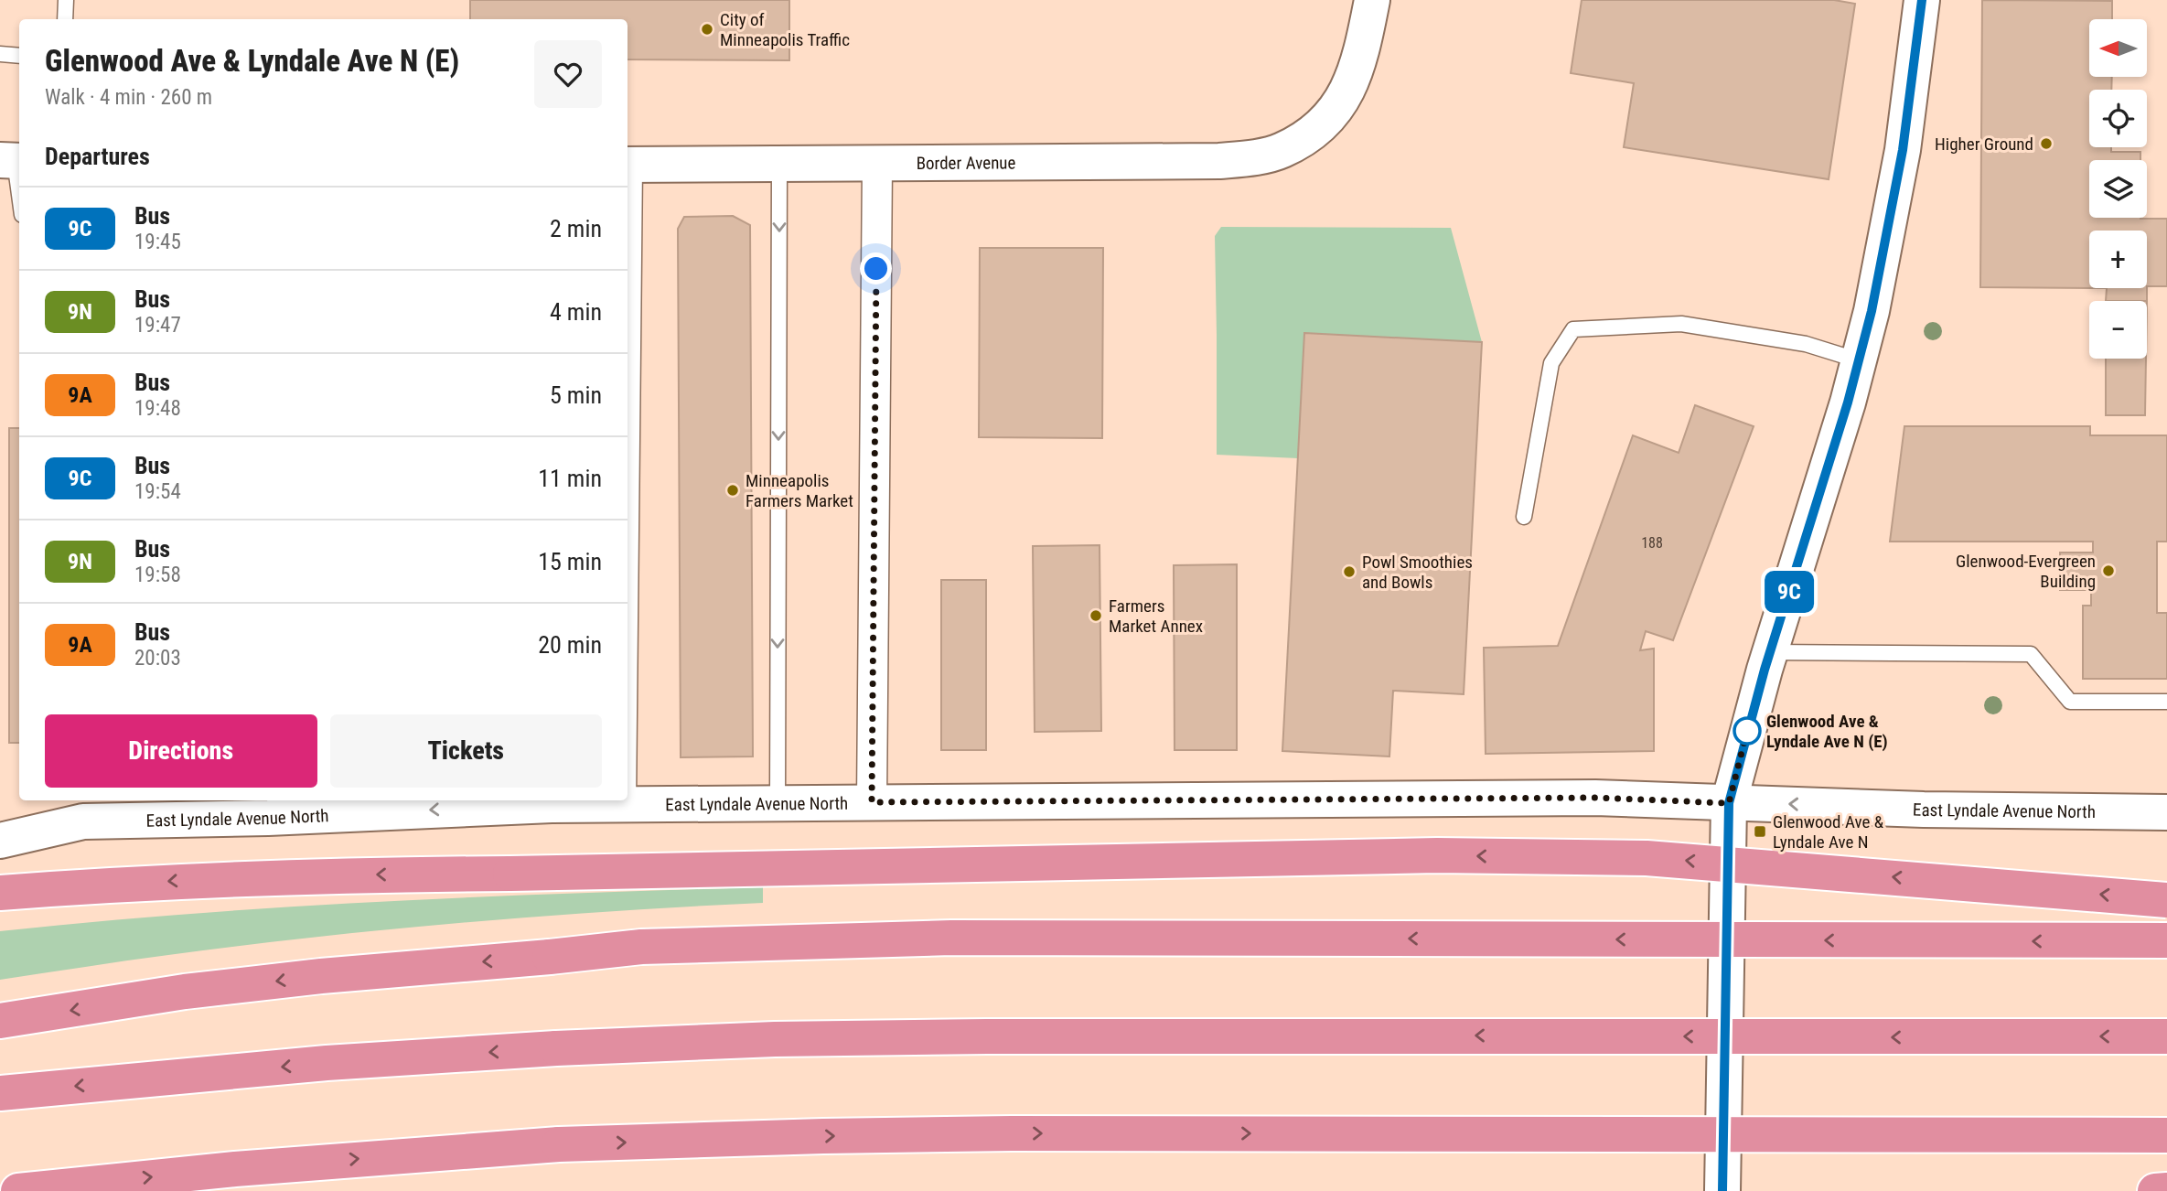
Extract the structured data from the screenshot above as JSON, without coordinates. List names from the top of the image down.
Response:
{
  "streets": {
    "main road": ["Border Avenue", "East Lyndale Avenue North"]
  },
  "places": {
    "other": [
      "City of Minneapolis Traffic",
      "Higher Ground",
      "Minneapolis Farmers Market",
      "Glenwood-Evergreen Building",
      "Powl Smoothies and Bowls",
      "Farmers Market Annex",
      "Glenwood Ave & Lyndale Ave N (E)"
    ],
    "transit": ["Glenwood Ave & Lyndale Ave N"]
  },
  "lines": ["bus line 9C"],
  "house_numbers": ["188"],
  "north": "left",
  "page": {
    "on_map": "9C",
    "map_buttons": ["+", "−"],
    "heading": [
      ["Glenwood Ave & Lyndale Ave N (E)", "Walk · 4 min · 260 m"],
      "Departures"
    ],
    "list": [
      {
        "mark": "9C",
        "name": "Bus",
        "note": "19:45",
        "value": "2 min"
      },
      {
        "mark": "9N",
        "name": "Bus",
        "note": "19:47",
        "value": "4 min"
      },
      {
        "mark": "9A",
        "name": "Bus",
        "note": "19:48",
        "value": "5 min"
      },
      {
        "mark": "9C",
        "name": "Bus",
        "note": "19:54",
        "value": "11 min"
      },
      {
        "mark": "9N",
        "name": "Bus",
        "note": "19:58",
        "value": "15 min"
      },
      {
        "mark": "9A",
        "name": "Bus",
        "note": "20:03",
        "value": "20 min"
      }
    ],
    "buttons": ["Directions", "Tickets"]
  }
}
